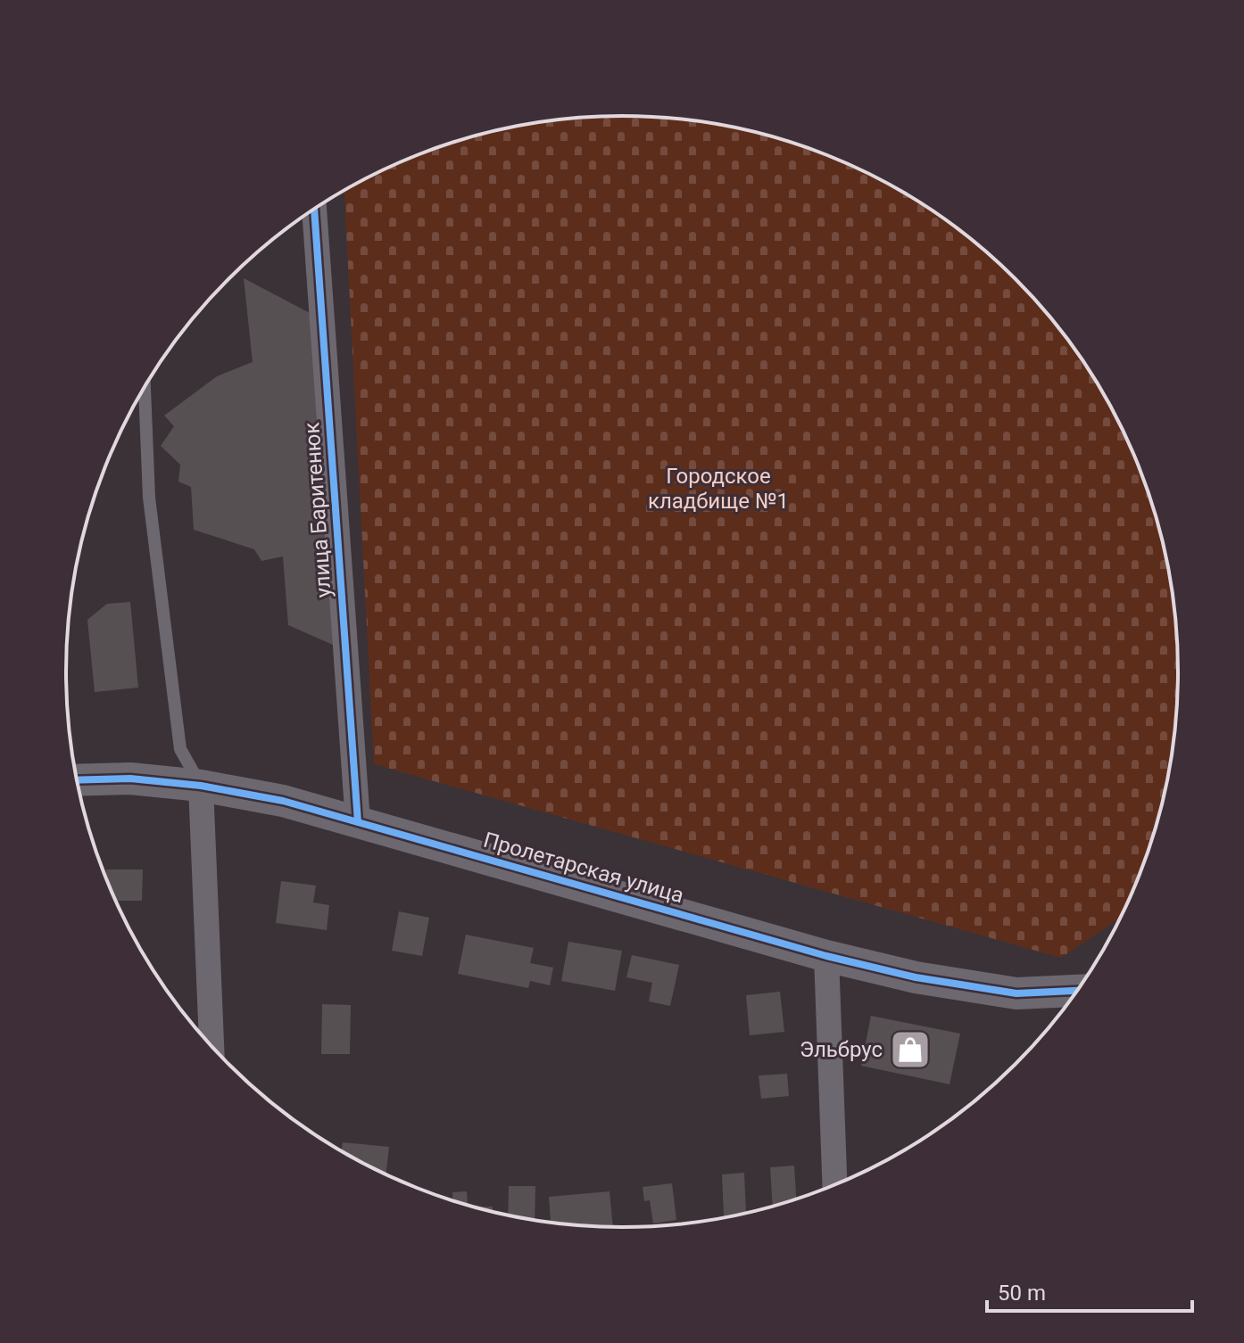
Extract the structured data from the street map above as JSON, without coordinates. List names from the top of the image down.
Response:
{
  "streets": {
    "street": ["улица Баритенюк", "Пролетарская улица"]
  },
  "crossings": [
    ["улица Баритенюк", "Пролетарская улица"]
  ],
  "parks": ["Городское кладбище №1"],
  "places": {
    "shop": ["Эльбрус"]
  },
  "scale_bar": "50 m"
}
